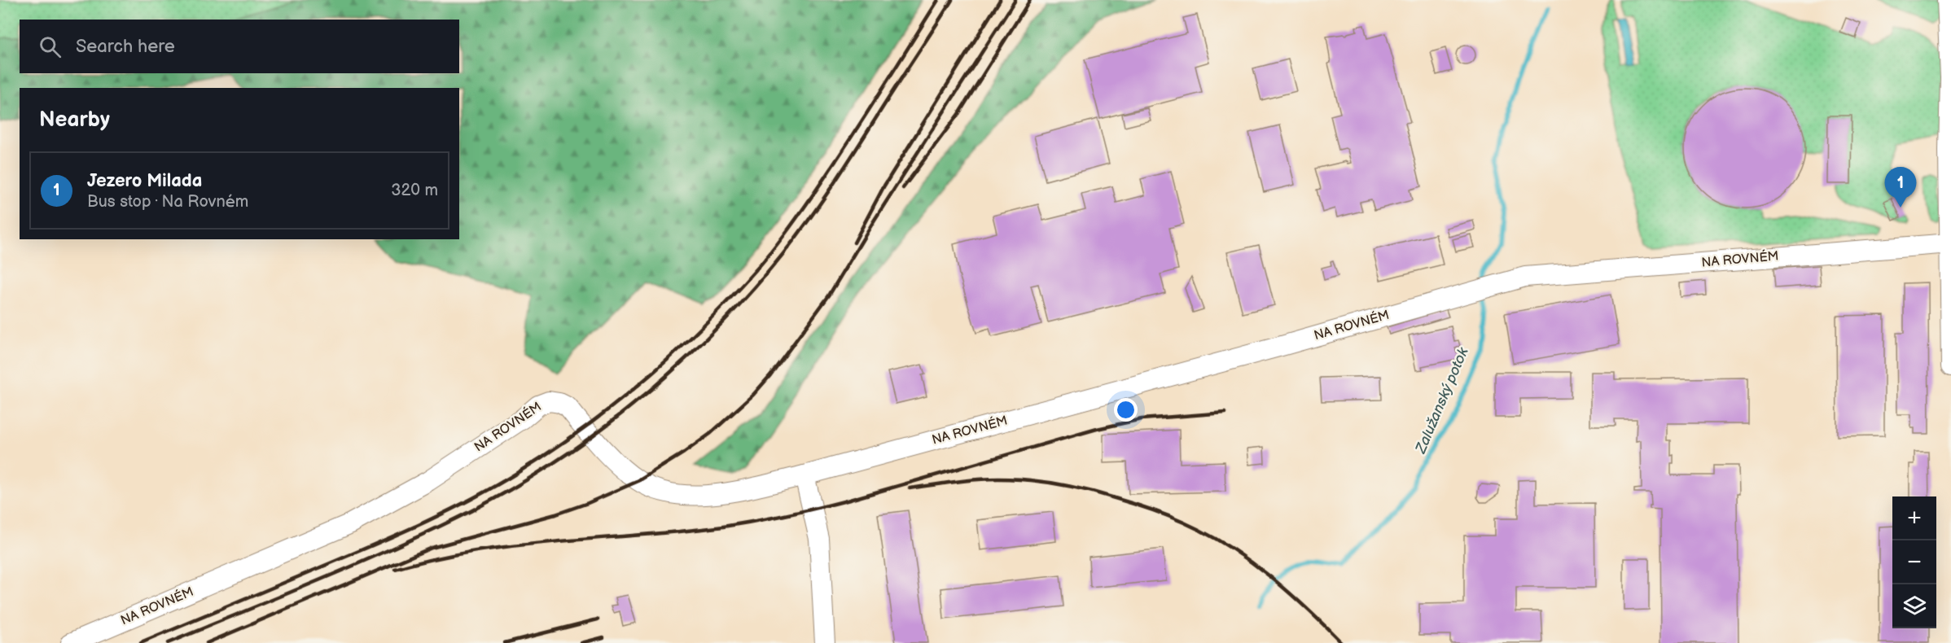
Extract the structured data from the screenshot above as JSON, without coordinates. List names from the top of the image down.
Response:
{
  "streets": {
    "street": ["NA ROVNÉM"]
  },
  "water": ["Zalužanský potok"],
  "page": {
    "search": "Search here",
    "heading": "Nearby",
    "list": [
      {
        "mark": "1",
        "name": "Jezero Milada",
        "note": "Bus stop · Na Rovném",
        "value": "320 m"
      }
    ],
    "pins": "1",
    "map_buttons": ["+", "−"]
  }
}
